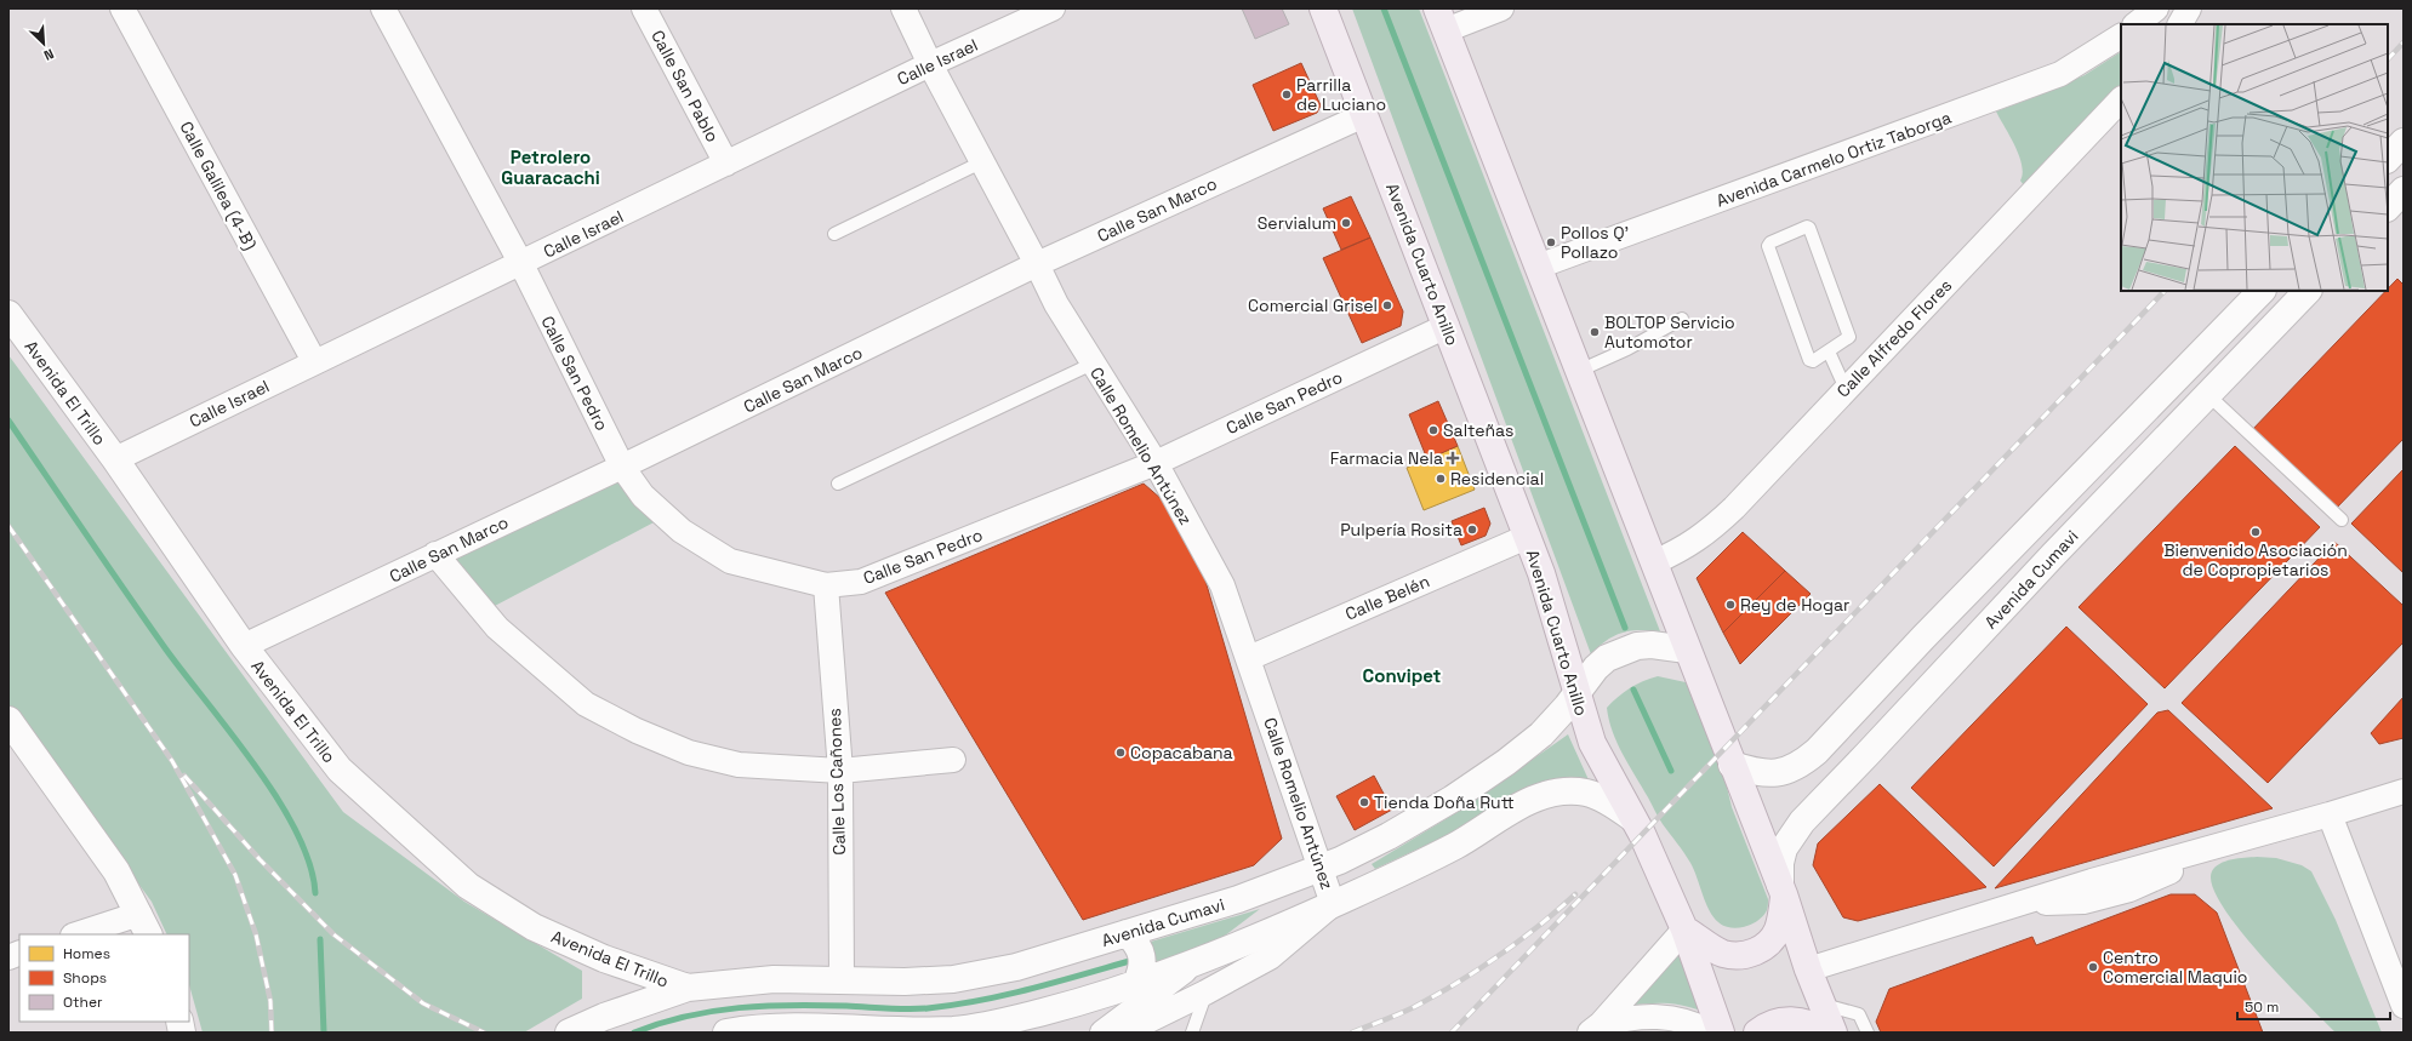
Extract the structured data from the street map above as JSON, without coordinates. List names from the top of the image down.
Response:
{
  "streets": {
    "highway": ["Avenida Cuarto Anillo"],
    "main road": ["Avenida El Trillo", "Avenida Cumavi"],
    "street": [
      "Calle Israel",
      "Calle San Pablo",
      "Avenida Carmelo Ortiz Taborga",
      "Calle Galilea (4-B)",
      "Calle San Marco",
      "Calle Alfredo Flores",
      "Calle San Pedro",
      "Calle Romelio Antúnez",
      "Calle Belén",
      "Calle Los Cañones"
    ]
  },
  "crossings": [
    ["Calle Israel", "Calle San Pablo"],
    ["Calle Israel", "Calle Galilea (4-B)"],
    ["Calle Israel", "Calle San Pedro"],
    ["Calle Israel", "Avenida El Trillo"],
    ["Calle Israel", "Calle Romelio Antúnez"],
    ["Calle San Marco", "Avenida Cuarto Anillo"],
    ["Calle San Marco", "Calle San Pedro"],
    ["Calle San Marco", "Avenida El Trillo"],
    ["Calle San Marco", "Calle Romelio Antúnez"],
    ["Avenida Cuarto Anillo", "Calle San Pedro"],
    ["Avenida Cuarto Anillo", "Avenida Cumavi"],
    ["Avenida Cuarto Anillo", "Calle Belén"],
    ["Calle San Pedro", "Calle Romelio Antúnez"],
    ["Calle San Pedro", "Calle Los Cañones"],
    ["Avenida El Trillo", "Avenida Cumavi"],
    ["Calle Romelio Antúnez", "Avenida Cumavi"],
    ["Calle Romelio Antúnez", "Calle Belén"],
    ["Avenida Cumavi", "Calle Los Cañones"]
  ],
  "districts": ["Petrolero Guaracachi", "Convipet"],
  "places": {
    "other": [
      "Parrilla de Luciano",
      "Servialum",
      "Pollos Q' Pollazo",
      "Comercial Grisel",
      "BOLTOP Servicio Automotor",
      "Salteñas",
      "Residencial",
      "Pulpería Rosita",
      "Bienvenido Asociación de Copropietarios",
      "Rey de Hogar",
      "Copacabana",
      "Tienda Doña Rutt",
      "Centro Comercial Maquio"
    ],
    "health": ["Farmacia Nela"]
  },
  "legend": ["Homes", "Shops", "Other"],
  "scale_bar": "50 m",
  "north": "bottom right"
}
